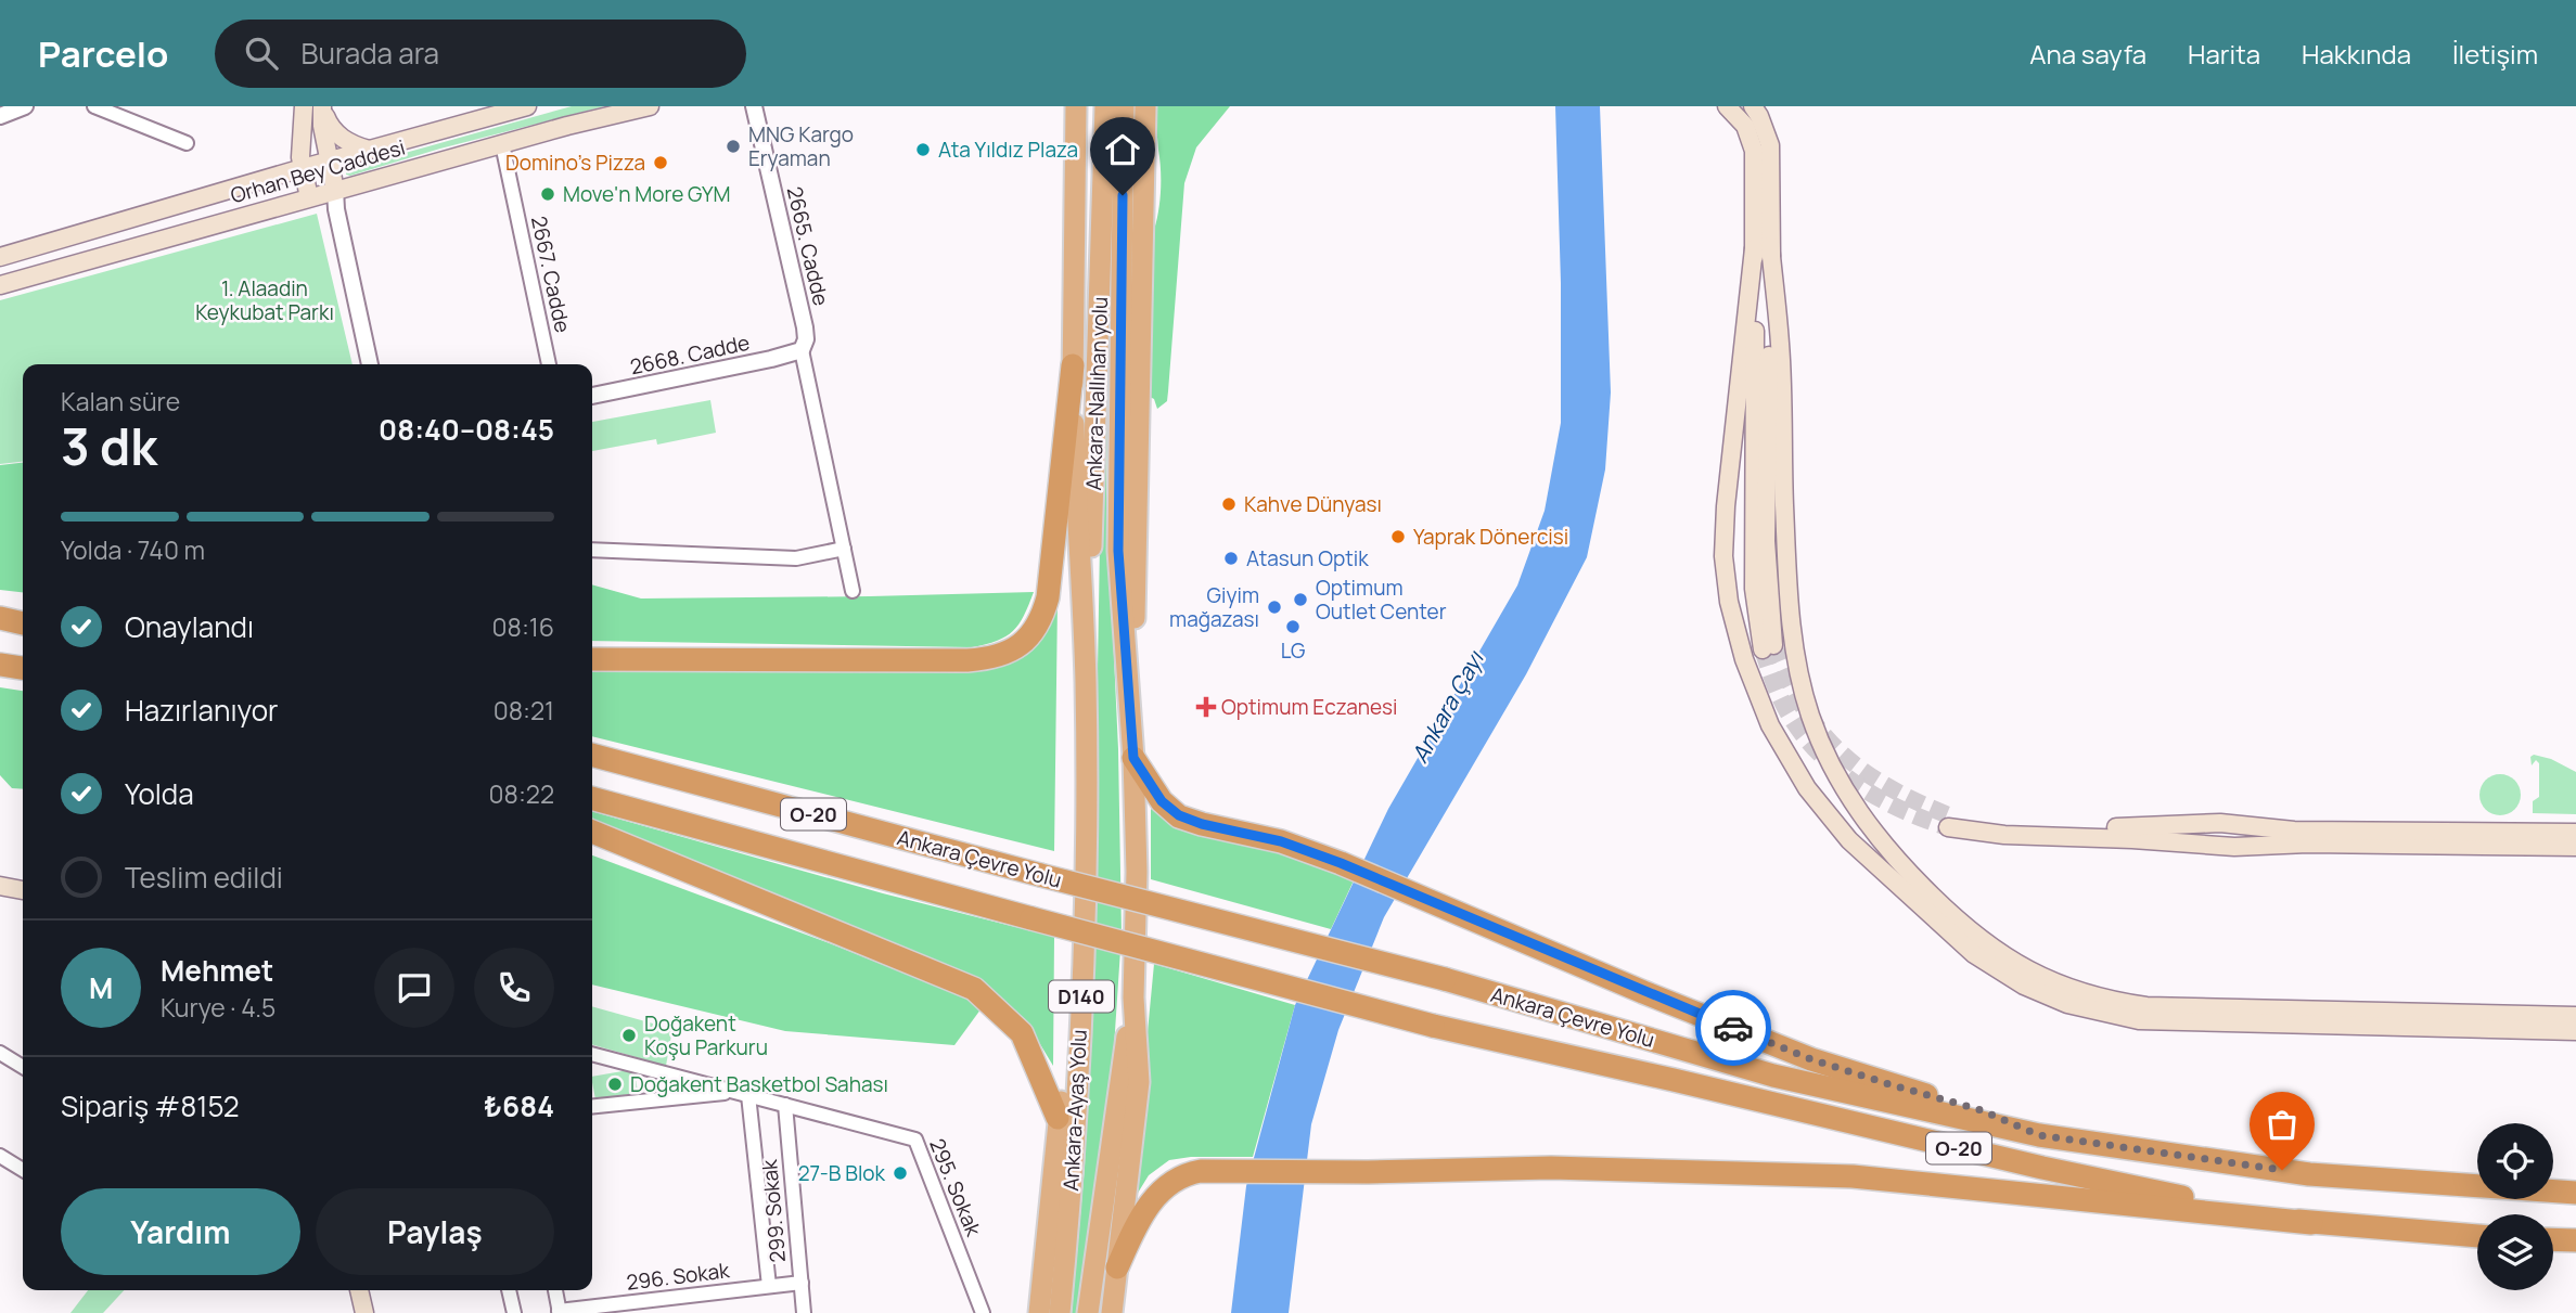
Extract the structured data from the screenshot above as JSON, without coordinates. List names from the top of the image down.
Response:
{
  "streets": {
    "highway": [
      "Ankara-Nallıhan yolu",
      "O-20",
      "Ankara Çevre Yolu",
      "D140",
      "Ankara-Ayaş Yolu"
    ],
    "main road": ["Orhan Bey Caddesi"],
    "street": [
      "2665. Cadde",
      "2667. Cadde",
      "2668. Cadde",
      "295. Sokak",
      "299. Sokak",
      "296. Sokak"
    ]
  },
  "crossings": [
    ["Orhan Bey Caddesi", "2667. Cadde"],
    ["2665. Cadde", "2668. Cadde"],
    ["Ankara-Nallıhan yolu", "Ankara-Ayaş Yolu"],
    ["295. Sokak", "299. Sokak"],
    ["299. Sokak", "296. Sokak"]
  ],
  "water": ["Ankara Çayı"],
  "parks": ["1. Alaadin Keykubat Parkı"],
  "places": {
    "other": [
      "MNG Kargo Eryaman",
      "Ata Yıldız Plaza",
      "Domino's Pizza",
      "Move'n More GYM",
      "Kahve Dünyası",
      "Yaprak Dönercisi",
      "Atasun Optik",
      "Optimum Outlet Center",
      "Giyim mağazası",
      "LG",
      "Doğakent Koşu Parkuru",
      "Doğakent Basketbol Sahası",
      "27-B Blok"
    ],
    "health": ["Optimum Eczanesi"]
  },
  "page": {
    "header": "Parcelo",
    "search": "Burada ara",
    "nav": [
      "Ana sayfa",
      "Harita",
      "Hakkında",
      "İletişim"
    ],
    "heading": ["3 dk", "Kalan süre", "08:40–08:45"],
    "panel": [
      "Mehmet",
      "Kurye · 4.5",
      "Sipariş #8152",
      "₺684"
    ],
    "bar": "Yolda · 740 m",
    "list": [
      ["Onaylandı", "08:16"],
      ["Hazırlanıyor", "08:21"],
      ["Yolda", "08:22"],
      "Teslim edildi"
    ],
    "round": "M",
    "buttons": ["Yardım", "Paylaş"]
  }
}
